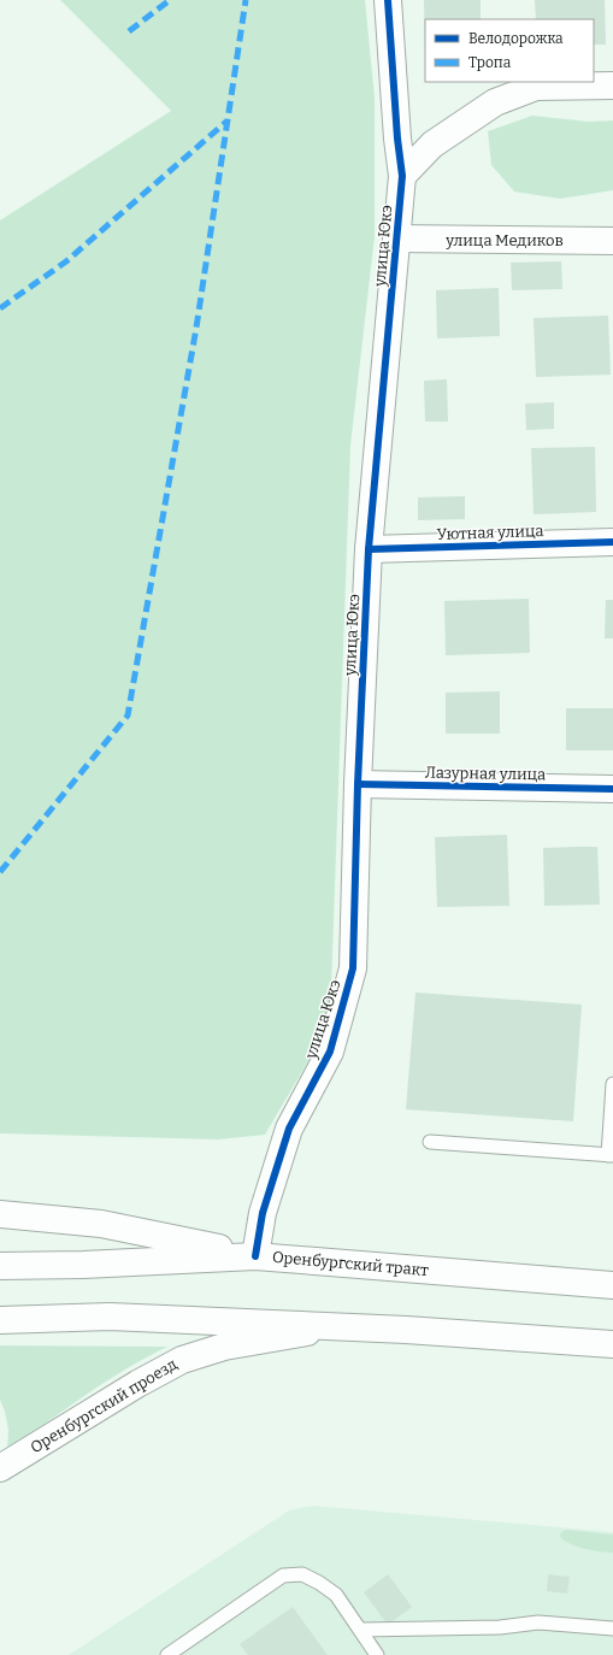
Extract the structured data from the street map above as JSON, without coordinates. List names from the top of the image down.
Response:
{
  "streets": {
    "street": [
      "улица Медиков",
      "улица Юкэ",
      "Уютная улица",
      "Лазурная улица",
      "Оренбургский тракт",
      "Оренбургский проезд"
    ]
  },
  "crossings": [
    ["улица Медиков", "улица Юкэ"],
    ["улица Юкэ", "Уютная улица"],
    ["улица Юкэ", "Лазурная улица"],
    ["улица Юкэ", "Оренбургский тракт"]
  ],
  "legend": ["Велодорожка", "Тропа"]
}
